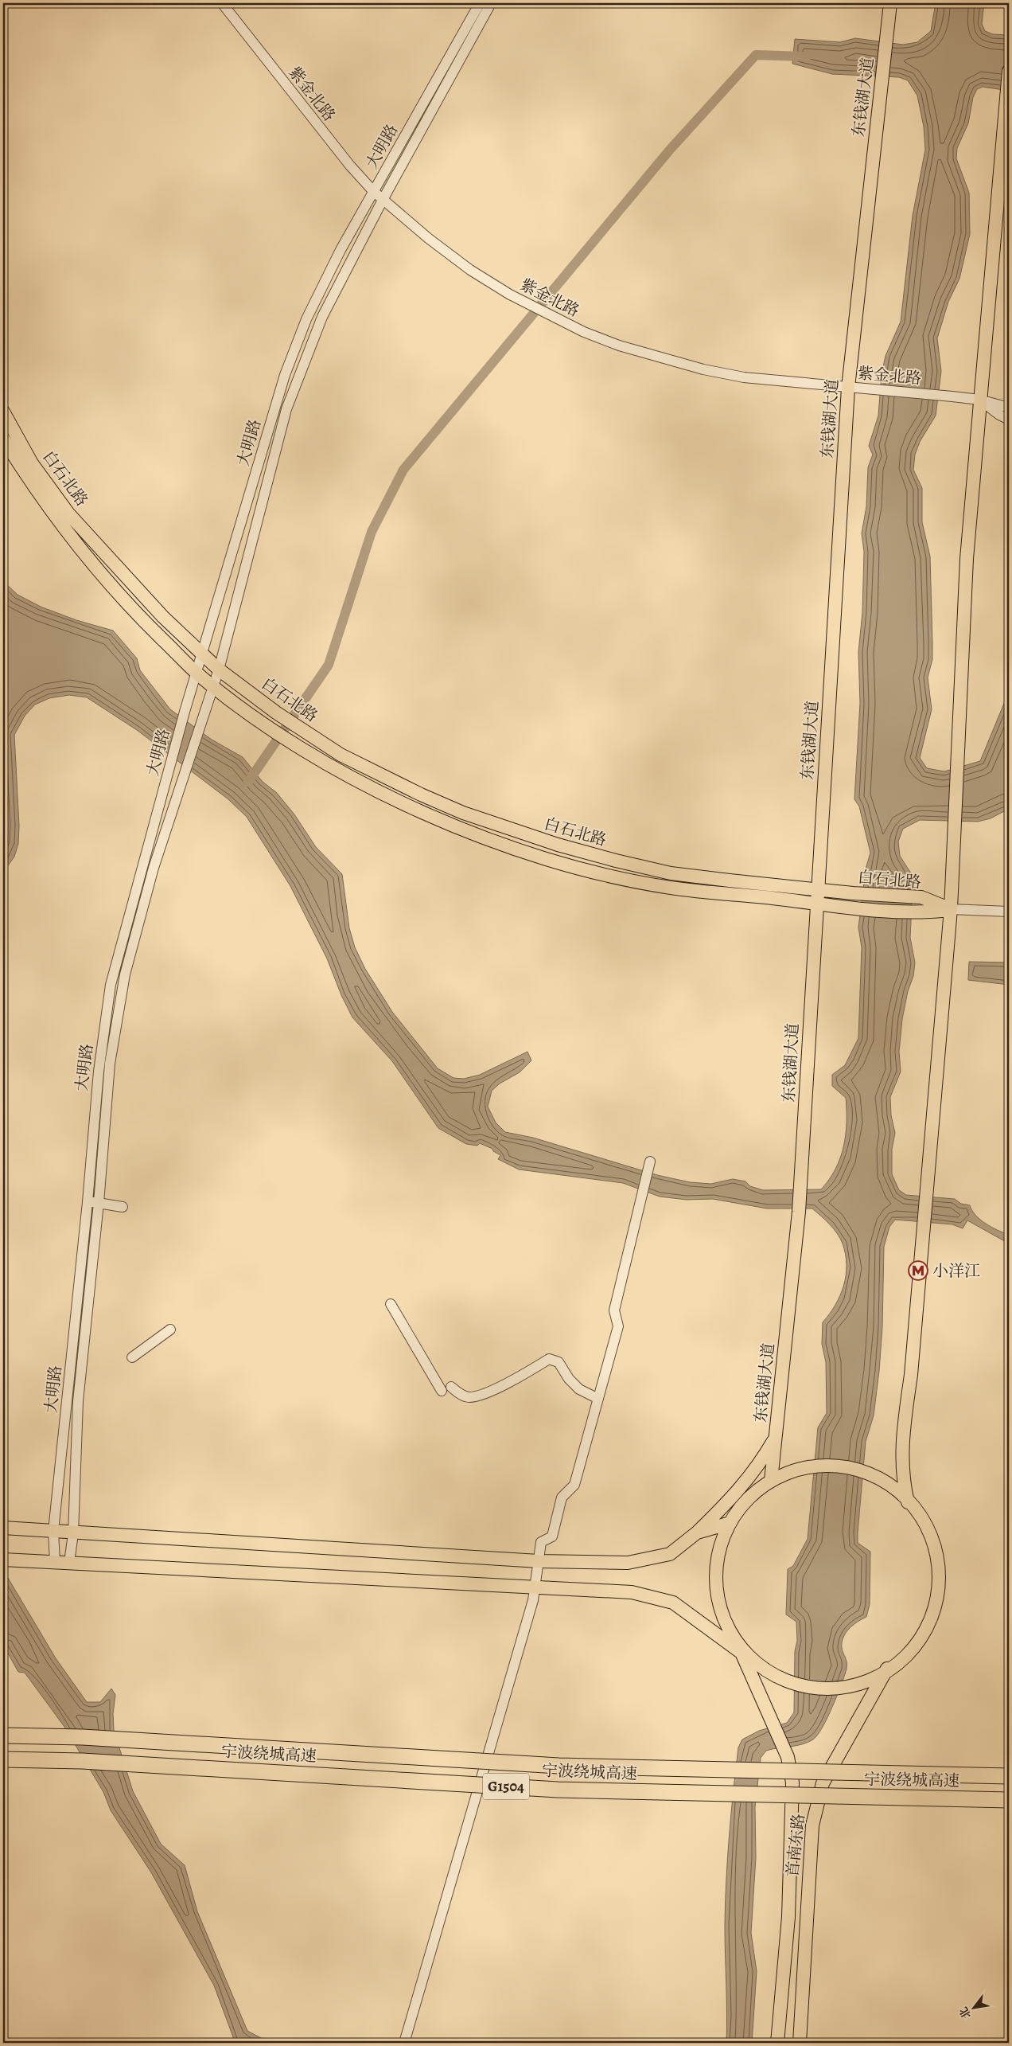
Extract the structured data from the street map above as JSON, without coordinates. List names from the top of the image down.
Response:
{
  "streets": {
    "highway": ["宁波绕城高速", "G1504"],
    "main road": ["东钱湖大道", "白石北路", "首南东路"],
    "street": ["紫金北路", "大明路"]
  },
  "crossings": [
    ["紫金北路", "东钱湖大道"],
    ["紫金北路", "大明路"],
    ["东钱湖大道", "白石北路"],
    ["东钱湖大道", "首南东路"],
    ["大明路", "白石北路"]
  ],
  "places": {
    "metro station": ["小洋江"]
  },
  "north": "bottom left"
}
